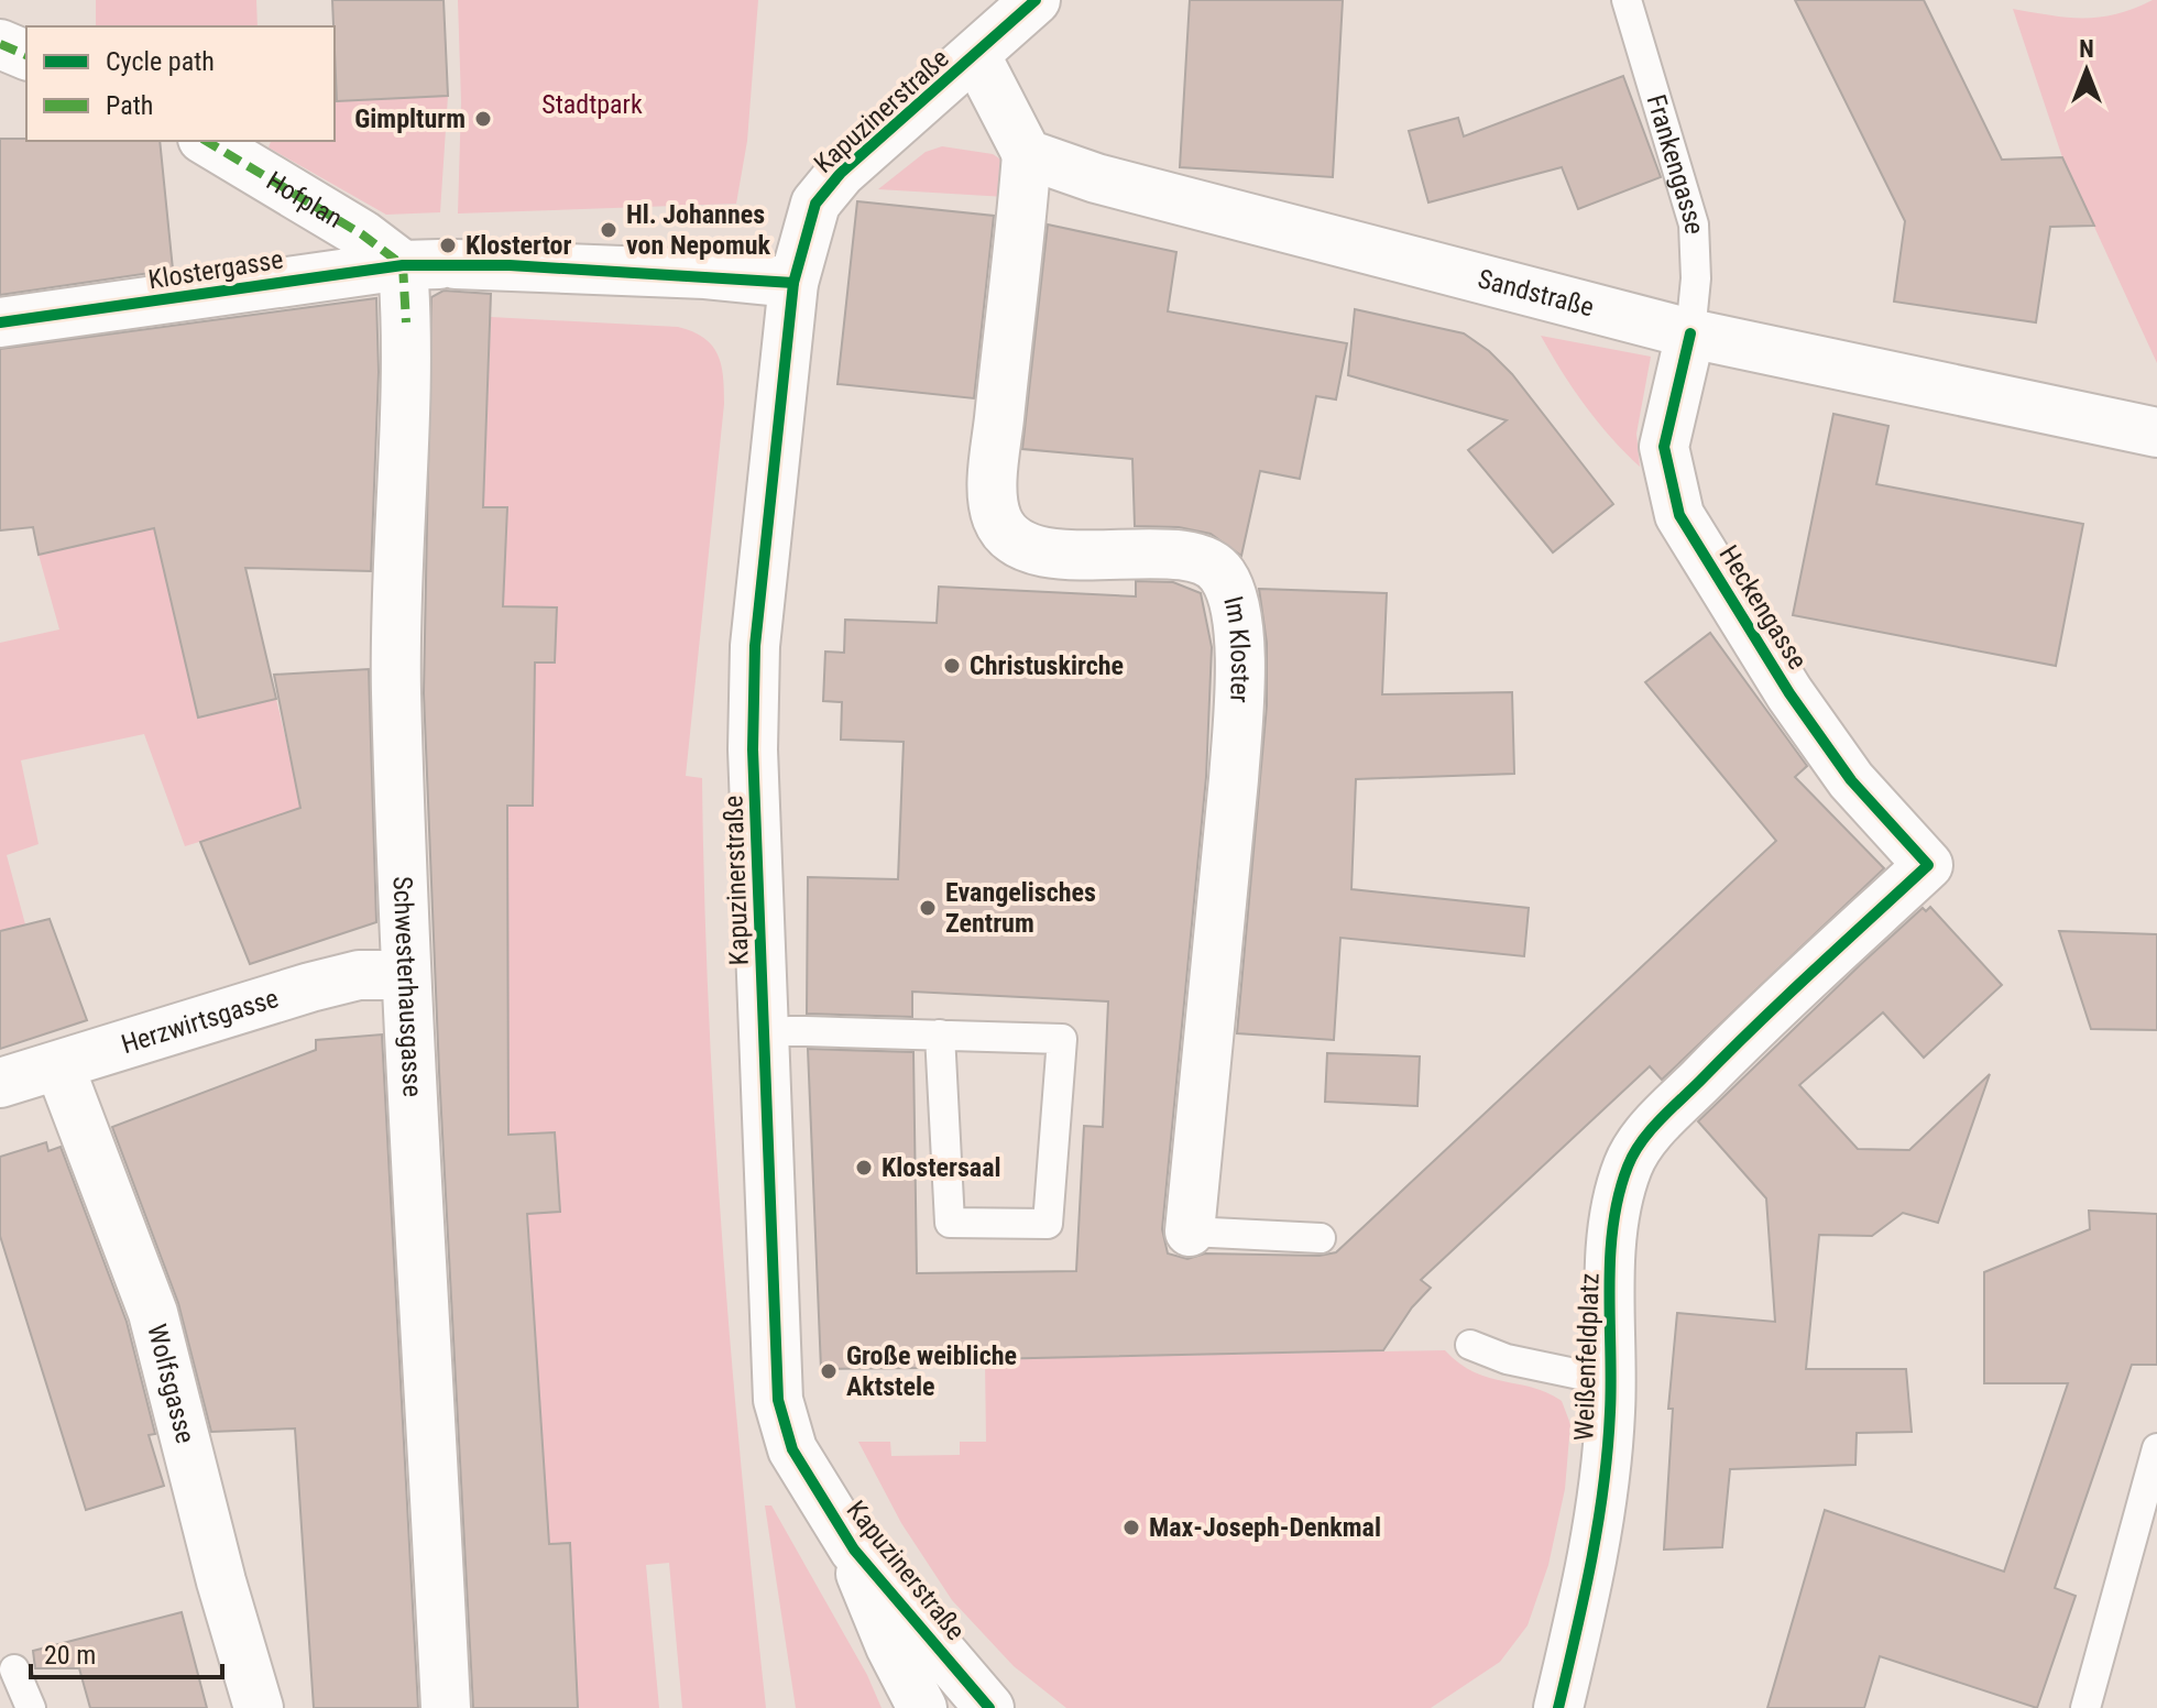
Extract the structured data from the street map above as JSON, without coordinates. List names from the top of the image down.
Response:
{
  "streets": {
    "street": [
      "Kapuzinerstraße",
      "Hofplan",
      "Klostergasse",
      "Sandstraße",
      "Heckengasse",
      "Im Kloster",
      "Schwesterhausgasse",
      "Herzwirtsgasse",
      "Weißenfeldplatz",
      "Wolfsgasse"
    ],
    "lane": ["Frankengasse"]
  },
  "crossings": [
    ["Kapuzinerstraße", "Klostergasse"],
    ["Frankengasse", "Sandstraße"],
    ["Frankengasse", "Heckengasse"],
    ["Hofplan", "Klostergasse"],
    ["Hofplan", "Schwesterhausgasse"],
    ["Klostergasse", "Schwesterhausgasse"],
    ["Sandstraße", "Heckengasse"],
    ["Sandstraße", "Im Kloster"],
    ["Heckengasse", "Weißenfeldplatz"],
    ["Schwesterhausgasse", "Herzwirtsgasse"],
    ["Herzwirtsgasse", "Wolfsgasse"]
  ],
  "parks": ["Stadtpark"],
  "places": [
    "Gimplturm",
    "Hl. Johannes von Nepomuk",
    "Klostertor",
    "Christuskirche",
    "Evangelisches Zentrum",
    "Klostersaal",
    "Große weibliche Aktstele",
    "Max-Joseph-Denkmal"
  ],
  "legend": ["Cycle path", "Path"],
  "scale_bar": "20 m",
  "north": "top"
}
